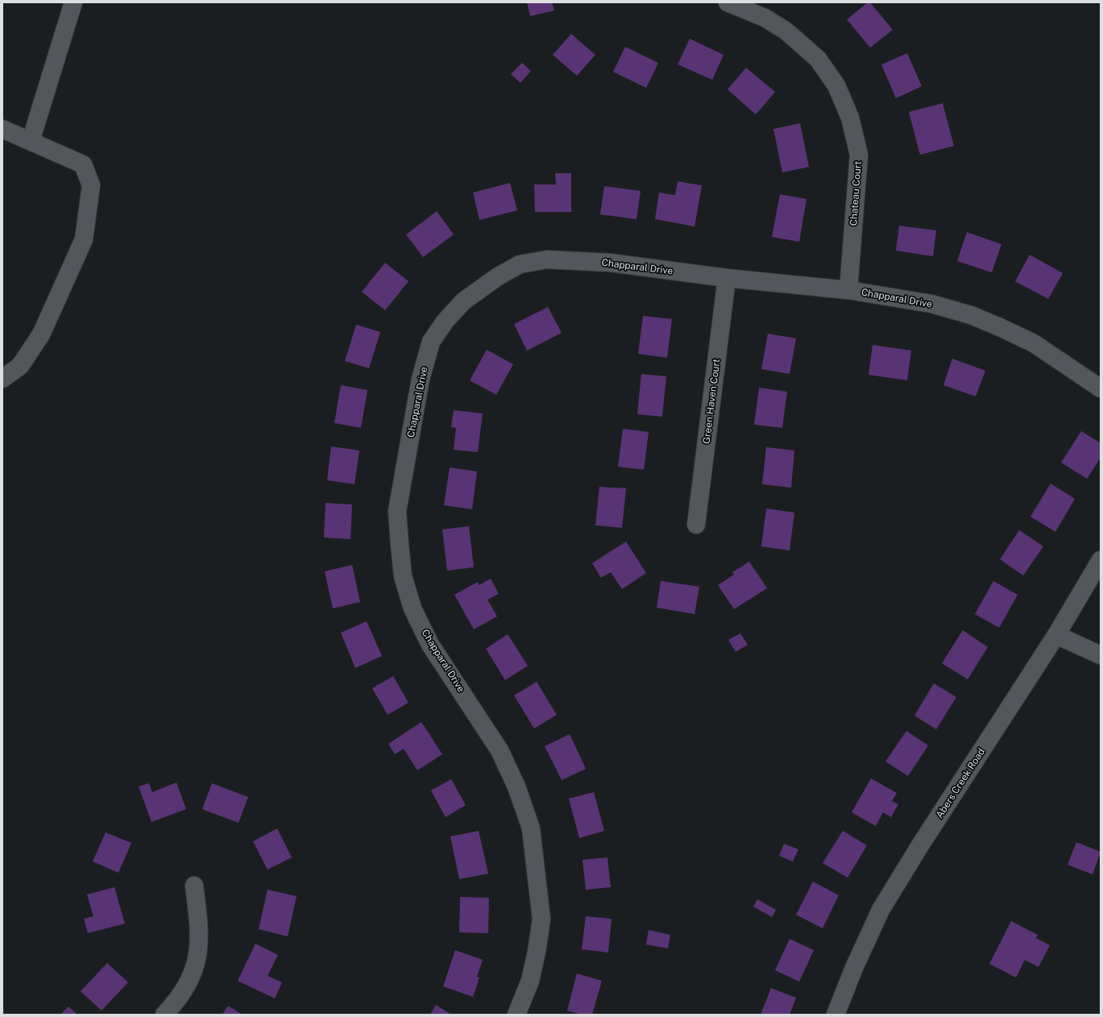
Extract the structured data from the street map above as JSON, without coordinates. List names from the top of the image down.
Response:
{
  "streets": {
    "street": [
      "Chateau Court",
      "Chapparal Drive",
      "Green Haven Court",
      "Abers Creek Road"
    ]
  },
  "crossings": [
    ["Chateau Court", "Chapparal Drive"],
    ["Chapparal Drive", "Green Haven Court"]
  ]
}
